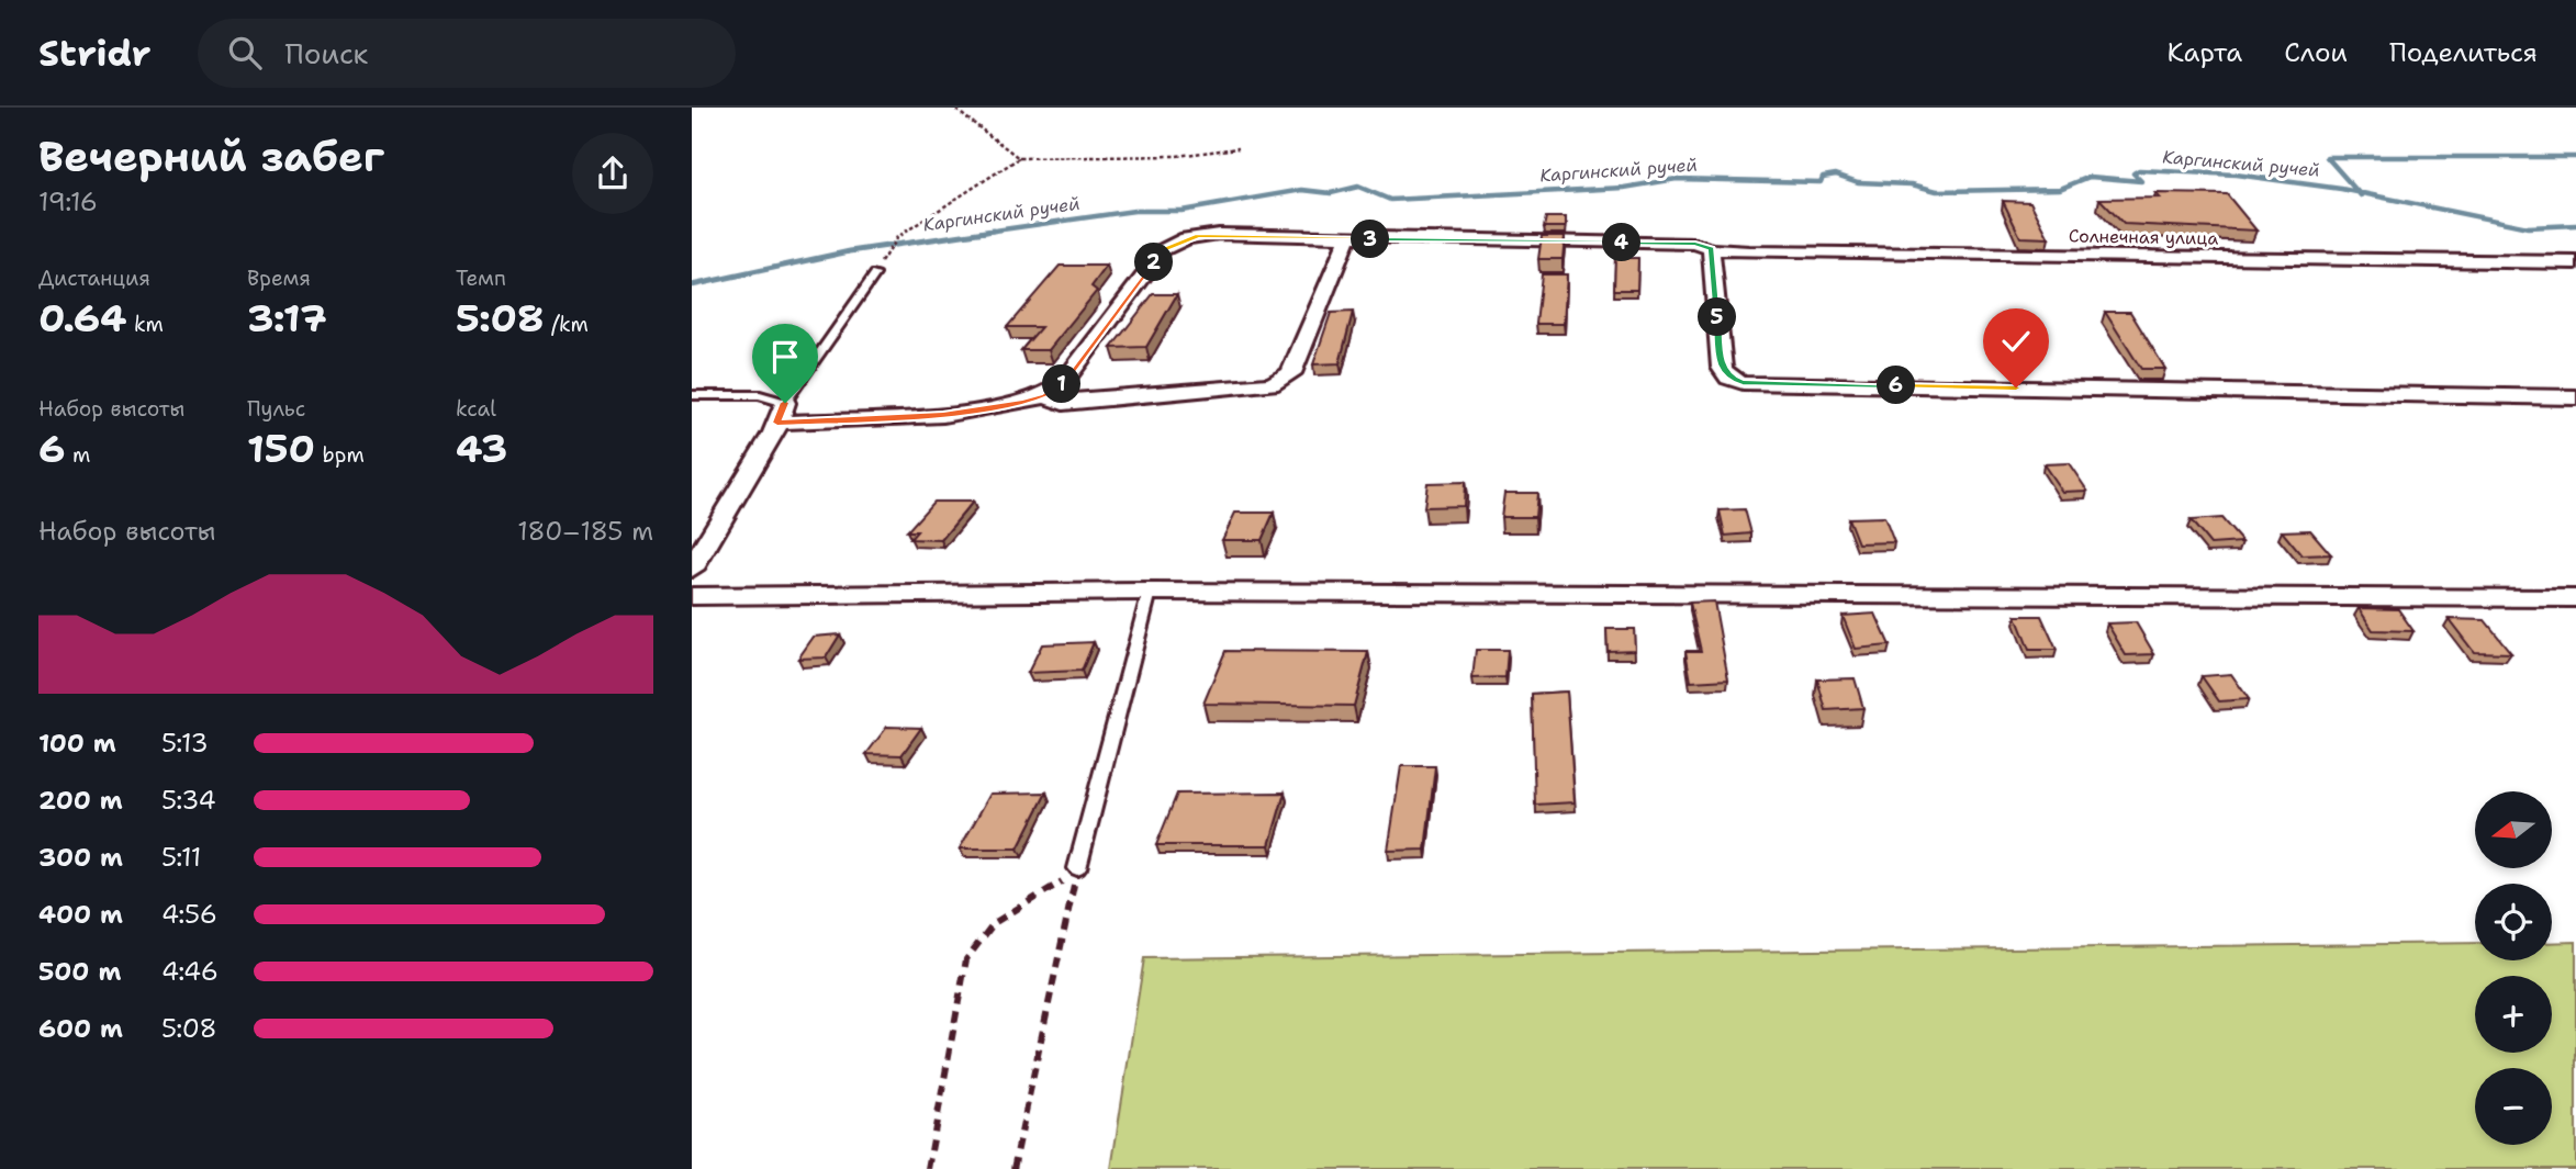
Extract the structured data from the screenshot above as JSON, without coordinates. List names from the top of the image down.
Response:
{
  "streets": {
    "street": ["Солнечная улица"]
  },
  "water": ["Каргинский ручей"],
  "north": "left",
  "page": {
    "header": "Stridr",
    "search": "Поиск",
    "nav": ["Карта", "Слои", "Поделиться"],
    "heading": ["Вечерний забег", "19:16"],
    "pins": [
      "3",
      "4",
      "2",
      "5",
      "1",
      "6"
    ],
    "stats": [
      ["Дистанция", "0.64 km"],
      ["Время", "3:17"],
      ["Темп", "5:08 /km"],
      ["Набор высоты", "6 m"],
      ["Пульс", "150 bpm"],
      ["kcal", "43"]
    ],
    "chart": ["Набор высоты", "180–185 m"],
    "list": [
      {
        "name": "100 m",
        "note": "5:13"
      },
      {
        "name": "200 m",
        "note": "5:34"
      },
      {
        "name": "300 m",
        "note": "5:11"
      },
      {
        "name": "400 m",
        "note": "4:56"
      },
      {
        "name": "500 m",
        "note": "4:46"
      },
      {
        "name": "600 m",
        "note": "5:08"
      }
    ],
    "map_buttons": ["+", "−"]
  }
}
